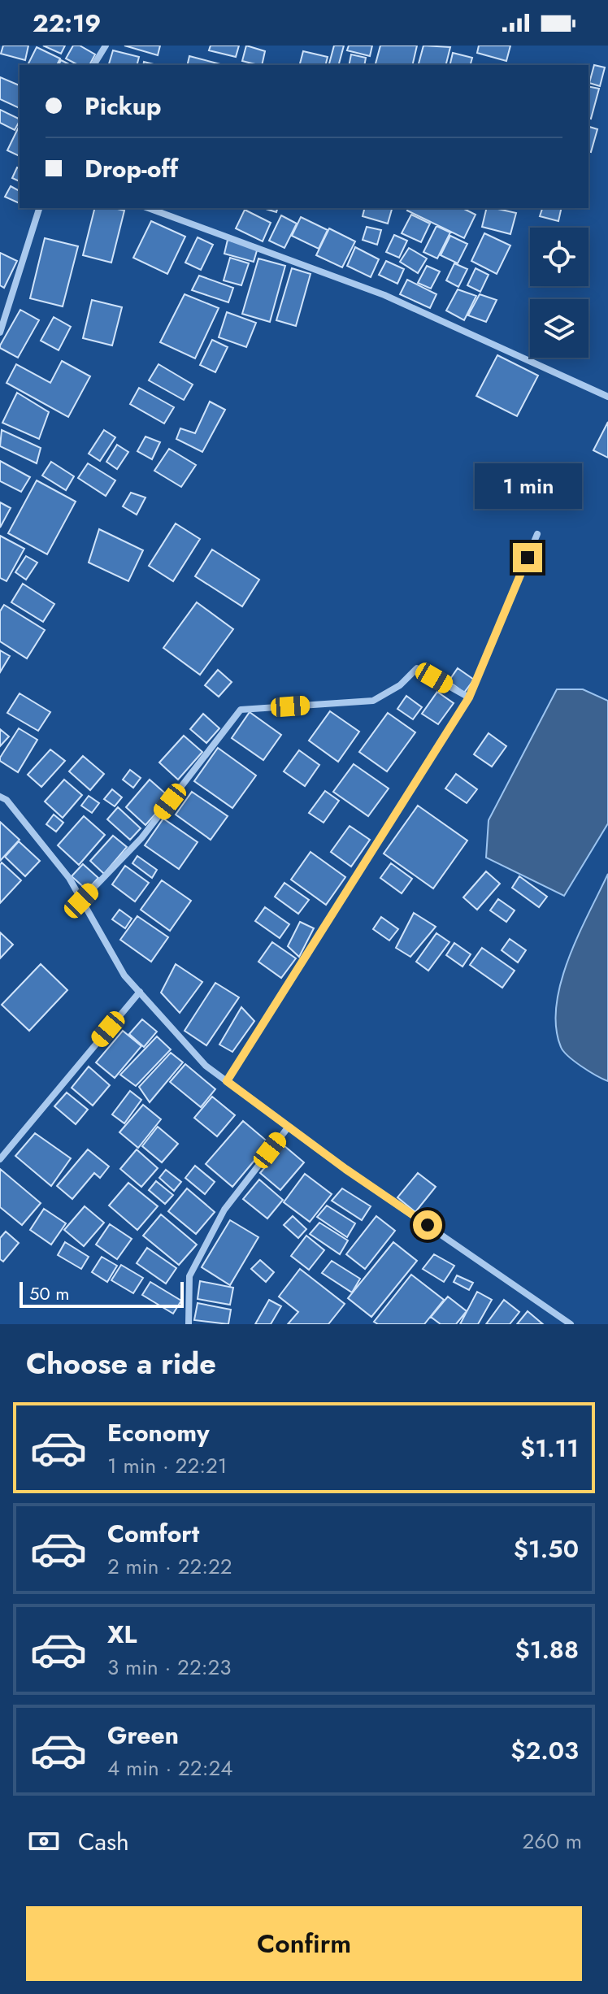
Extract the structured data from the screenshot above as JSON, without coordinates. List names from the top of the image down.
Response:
{
  "scale_bar": "50 m",
  "page": {
    "status": "22:19",
    "banner": ["Pickup", "Drop-off"],
    "bubble": "1 min",
    "scale": "50 m",
    "heading": "Choose a ride",
    "list": [
      {
        "name": "Economy",
        "note": "1 min · 22:21",
        "value": "$1.11"
      },
      {
        "name": "Comfort",
        "note": "2 min · 22:22",
        "value": "$1.50"
      },
      {
        "name": "XL",
        "note": "3 min · 22:23",
        "value": "$1.88"
      },
      {
        "name": "Green",
        "note": "4 min · 22:24",
        "value": "$2.03"
      }
    ],
    "pay": ["Cash", "260 m"],
    "buttons": "Confirm"
  }
}
